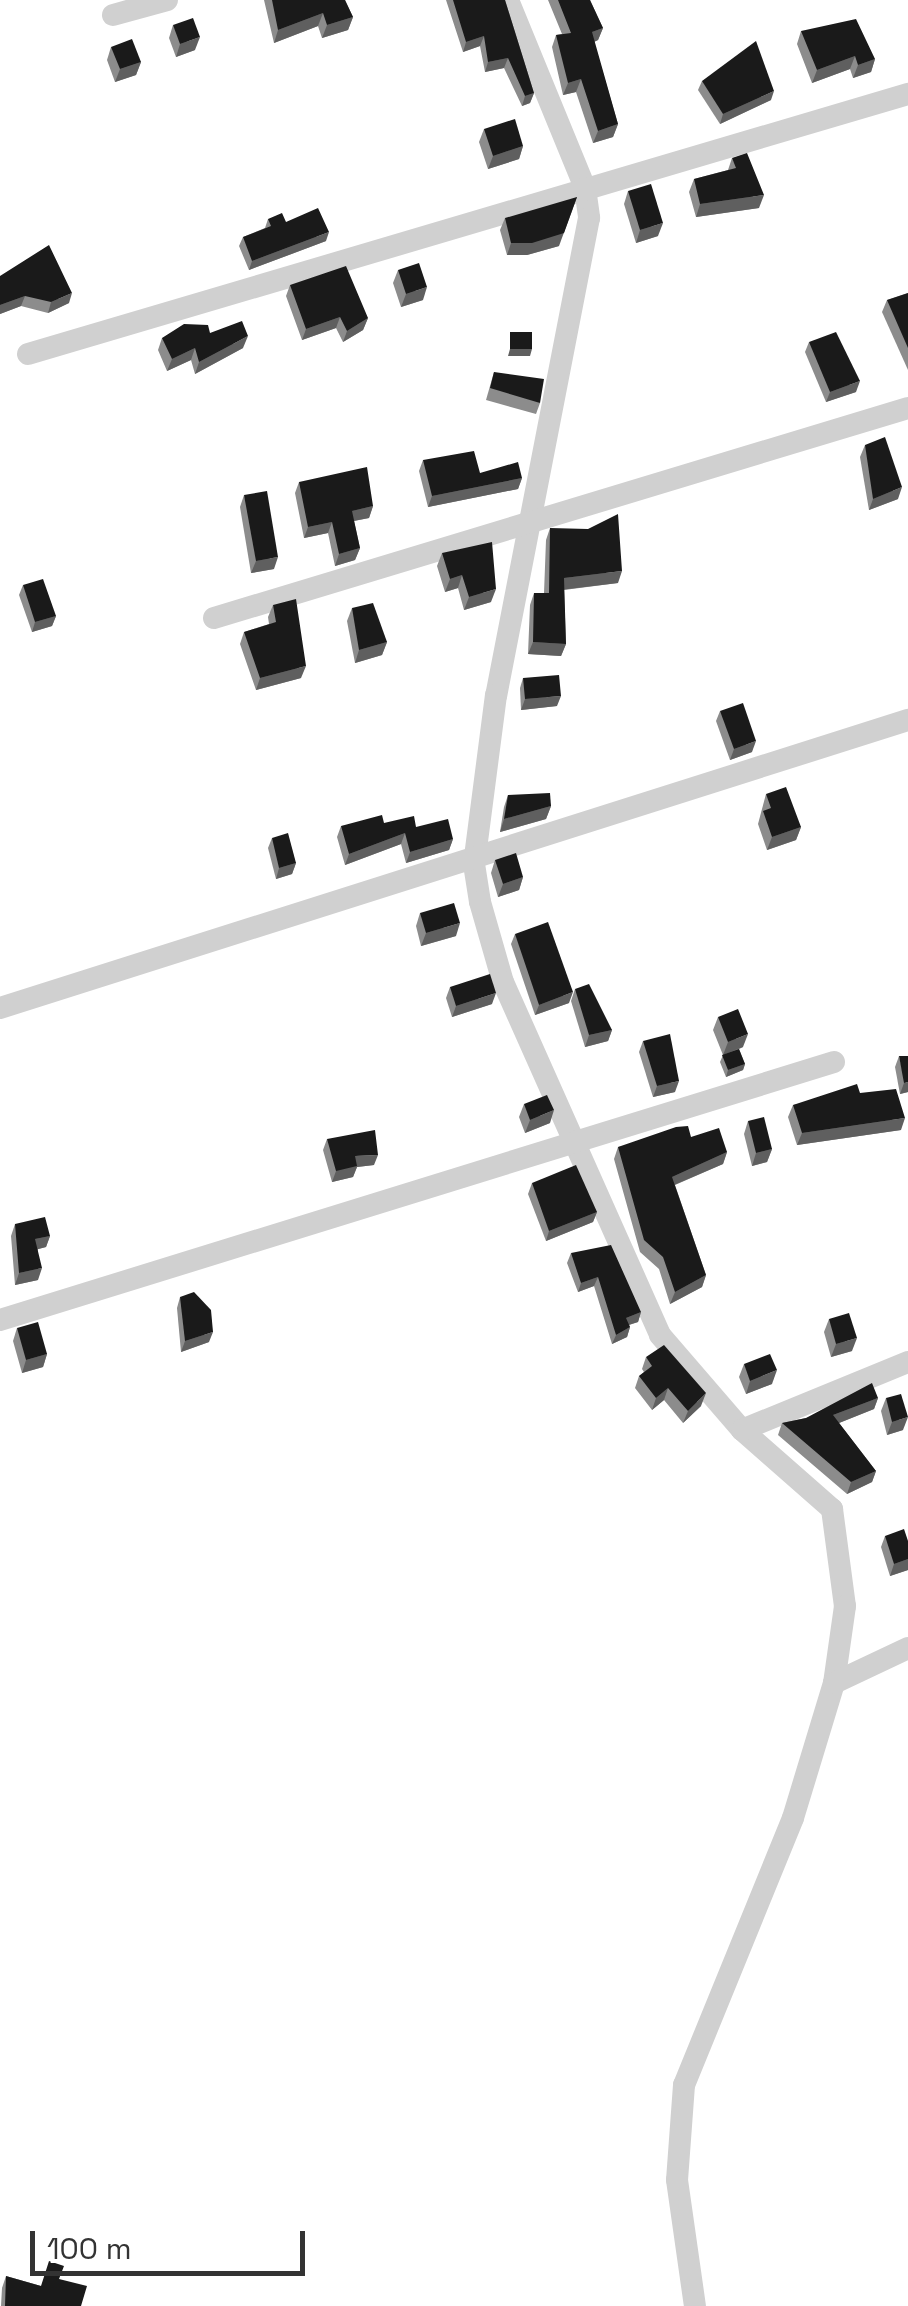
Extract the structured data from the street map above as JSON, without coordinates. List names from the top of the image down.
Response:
{
  "scale_bar": "100 m"
}
